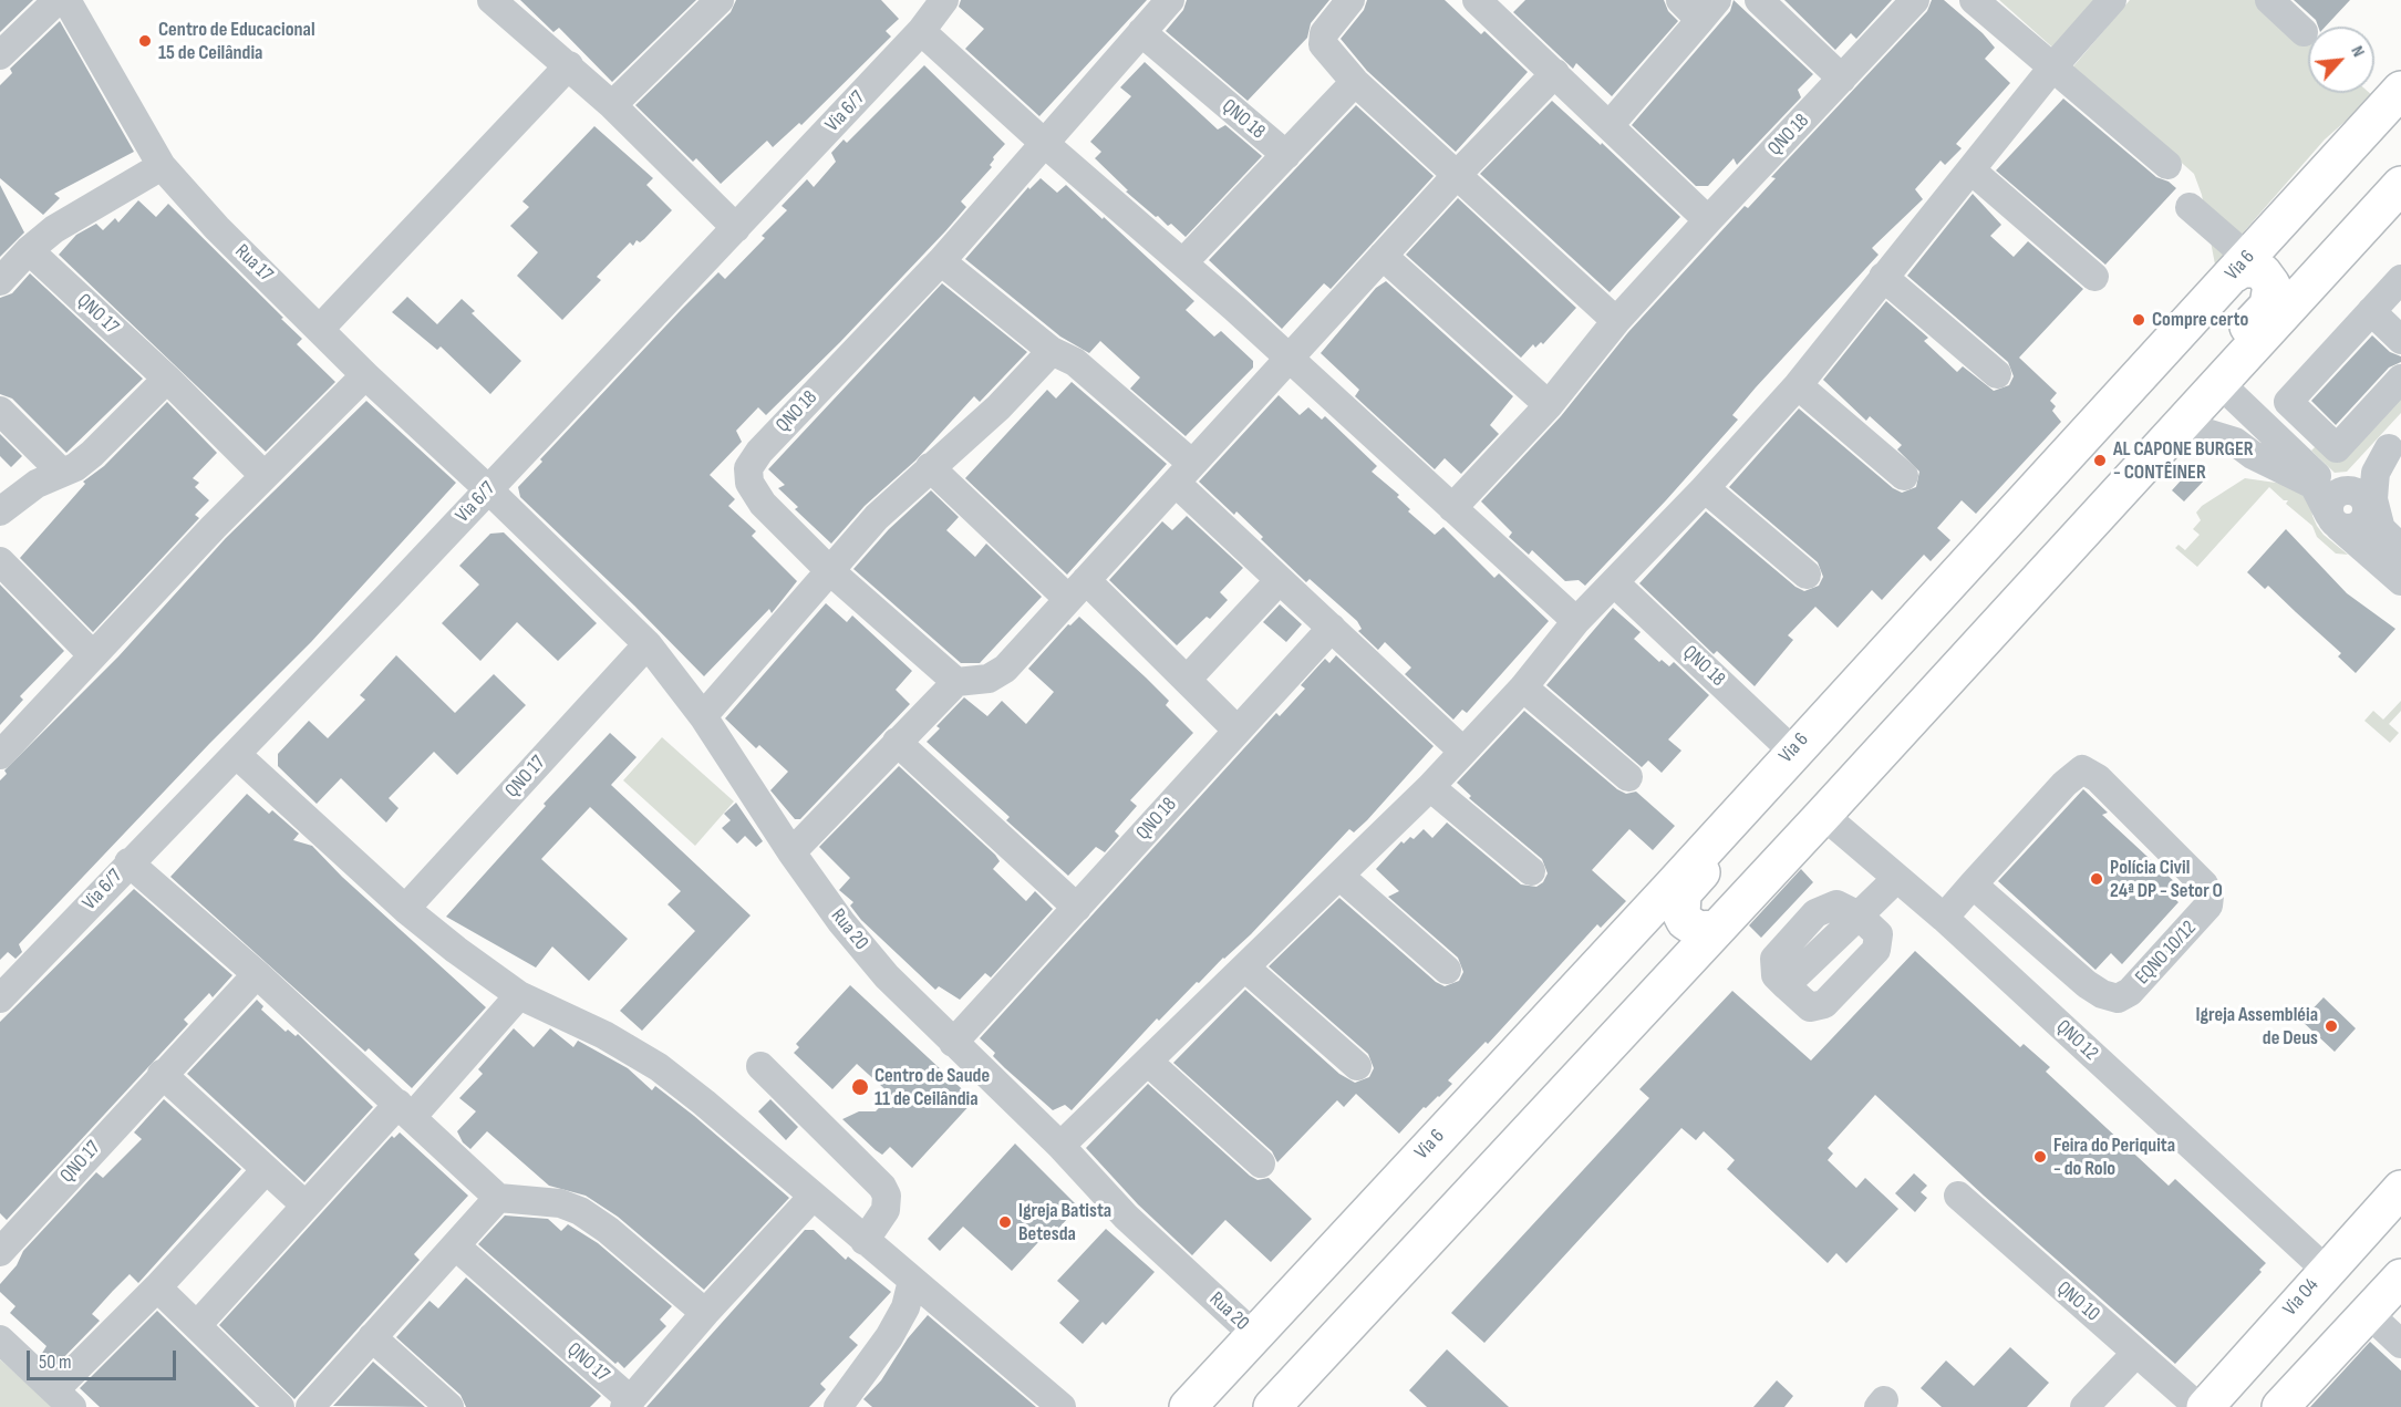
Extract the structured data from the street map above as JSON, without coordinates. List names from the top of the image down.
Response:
{
  "streets": {
    "main road": ["Via 6", "Via O4"],
    "street": [
      "Via 6/7",
      "QNO 18",
      "Rua 17",
      "QNO 17",
      "Rua 20",
      "EQNO 10/12",
      "QNO 12",
      "QNO 10"
    ]
  },
  "crossings": [
    ["Via 6/7", "Rua 17"],
    ["Via 6/7", "Rua 20"],
    ["QNO 18", "Via 6"],
    ["QNO 18", "Rua 20"],
    ["Rua 17", "Rua 20"],
    ["Via 6", "Rua 20"],
    ["QNO 17", "Rua 20"],
    ["QNO 12", "Via O4"]
  ],
  "places": [
    "Centro de Educacional 15 de Ceilândia",
    "Compre certo",
    "AL CAPONE BURGER - CONTÊINER",
    "Polícia Civil 24ª DP - Setor O",
    "Igreja Assembléia de Deus",
    "Centro de Saude 11 de Ceilândia",
    "Feira do Periquita - do Rolo",
    "Igreja Batista Betesda"
  ],
  "scale_bar": "50 m",
  "north": "top right"
}
